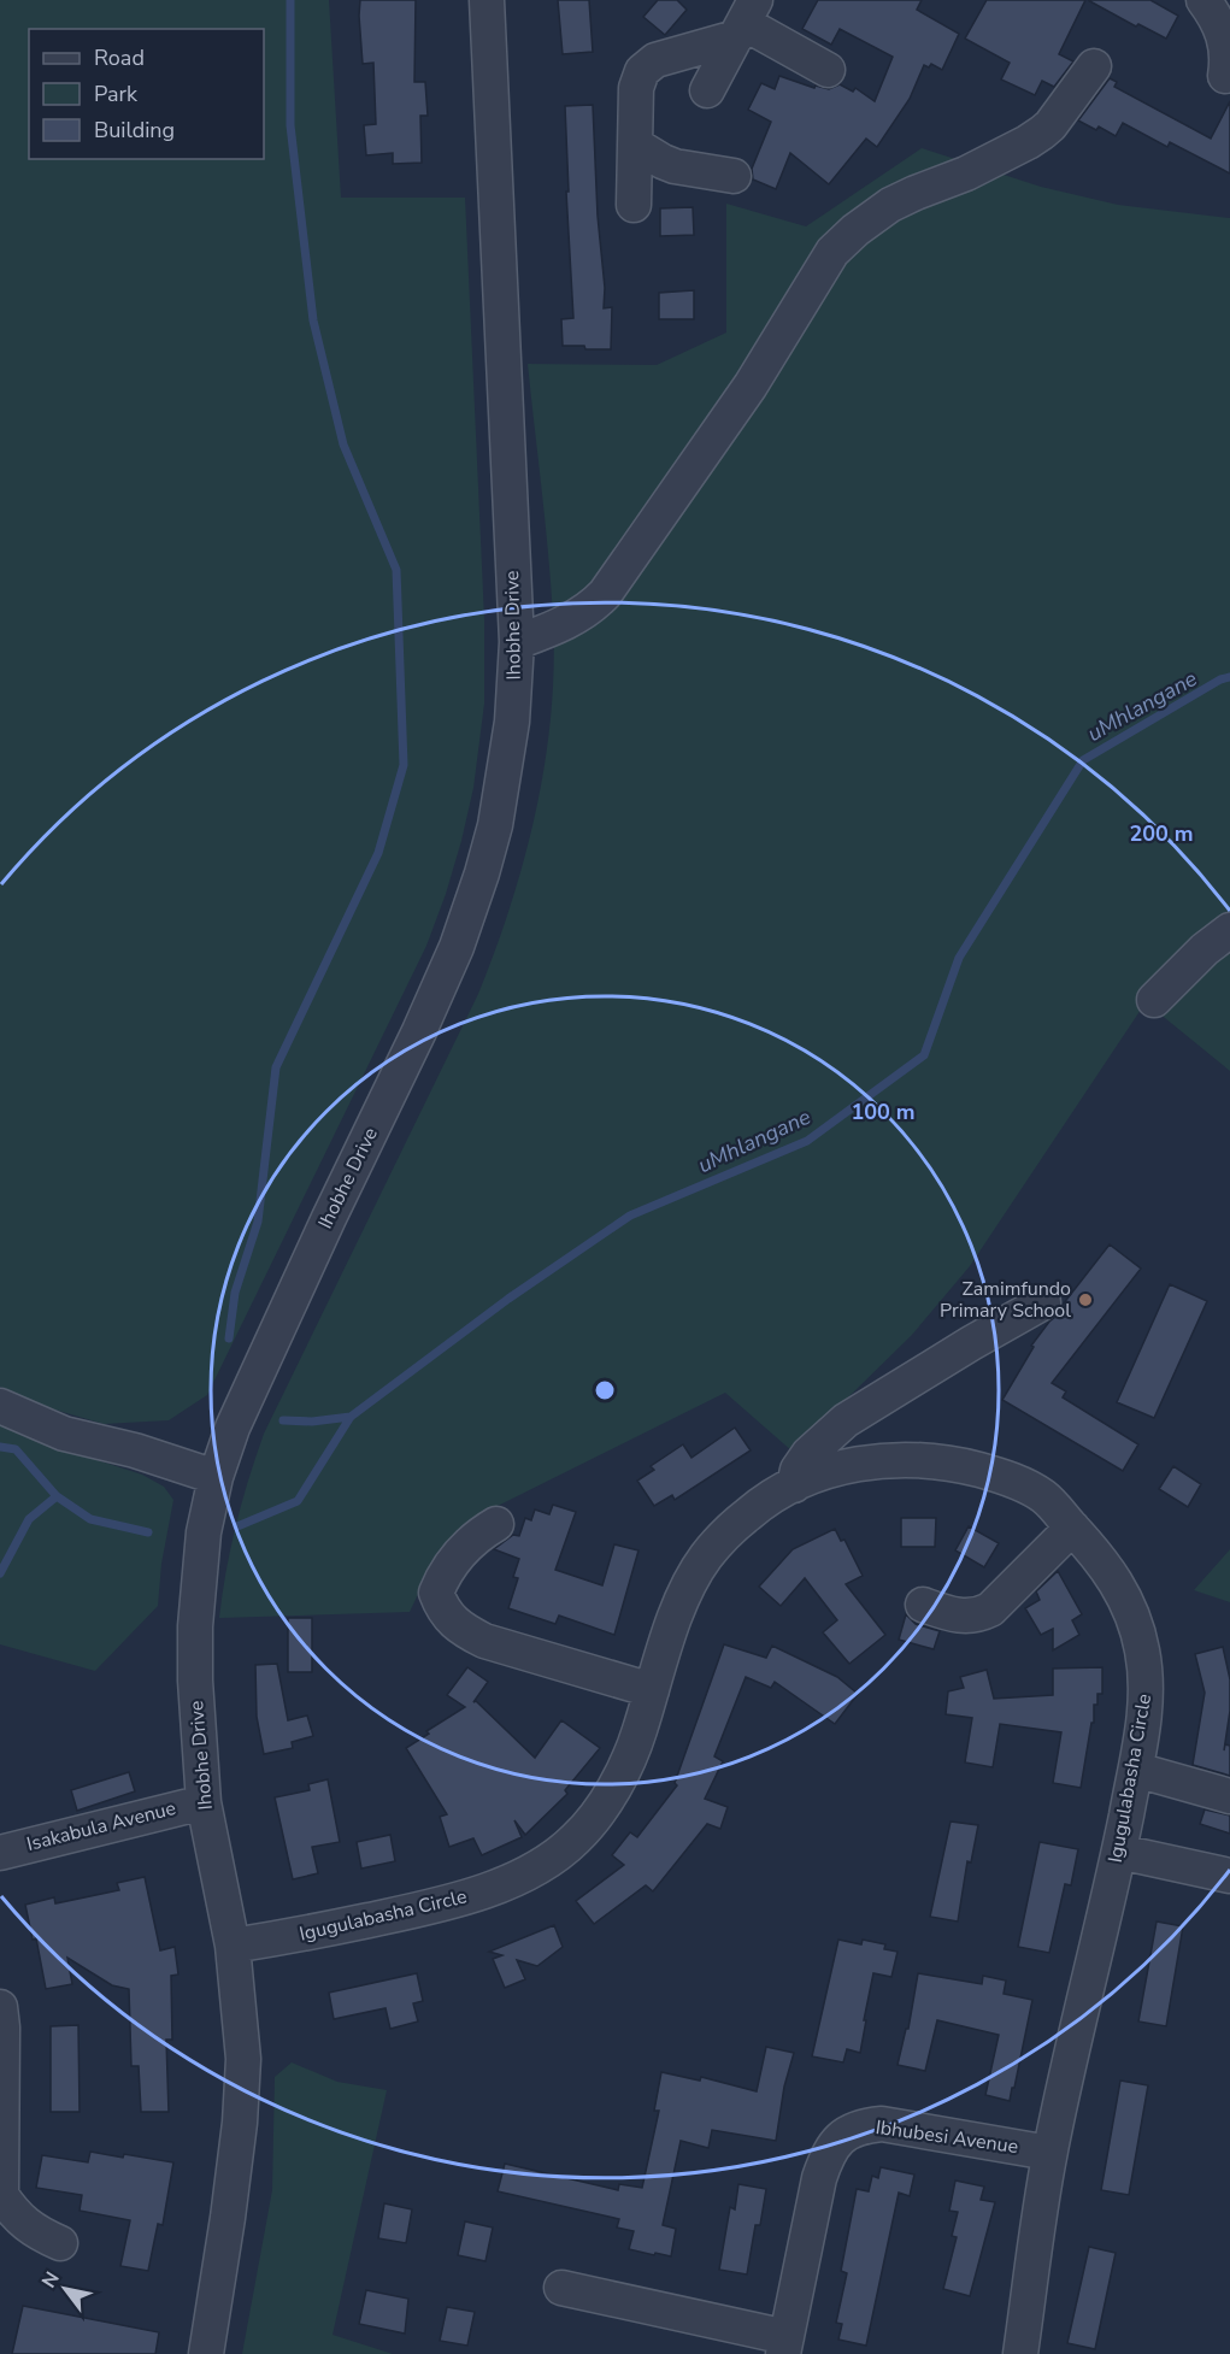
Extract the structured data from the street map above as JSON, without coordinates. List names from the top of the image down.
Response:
{
  "streets": {
    "street": [
      "Ihobhe Drive",
      "Igugulabasha Circle",
      "Isakabula Avenue",
      "Ibhubesi Avenue"
    ]
  },
  "crossings": [
    ["Ihobhe Drive", "Igugulabasha Circle"],
    ["Ihobhe Drive", "Isakabula Avenue"],
    ["Igugulabasha Circle", "Ibhubesi Avenue"]
  ],
  "water": ["uMhlangane"],
  "places": ["Zamimfundo Primary School"],
  "legend": ["Road", "Park", "Building"],
  "north": "top left",
  "rings": ["200 m", "100 m"]
}
